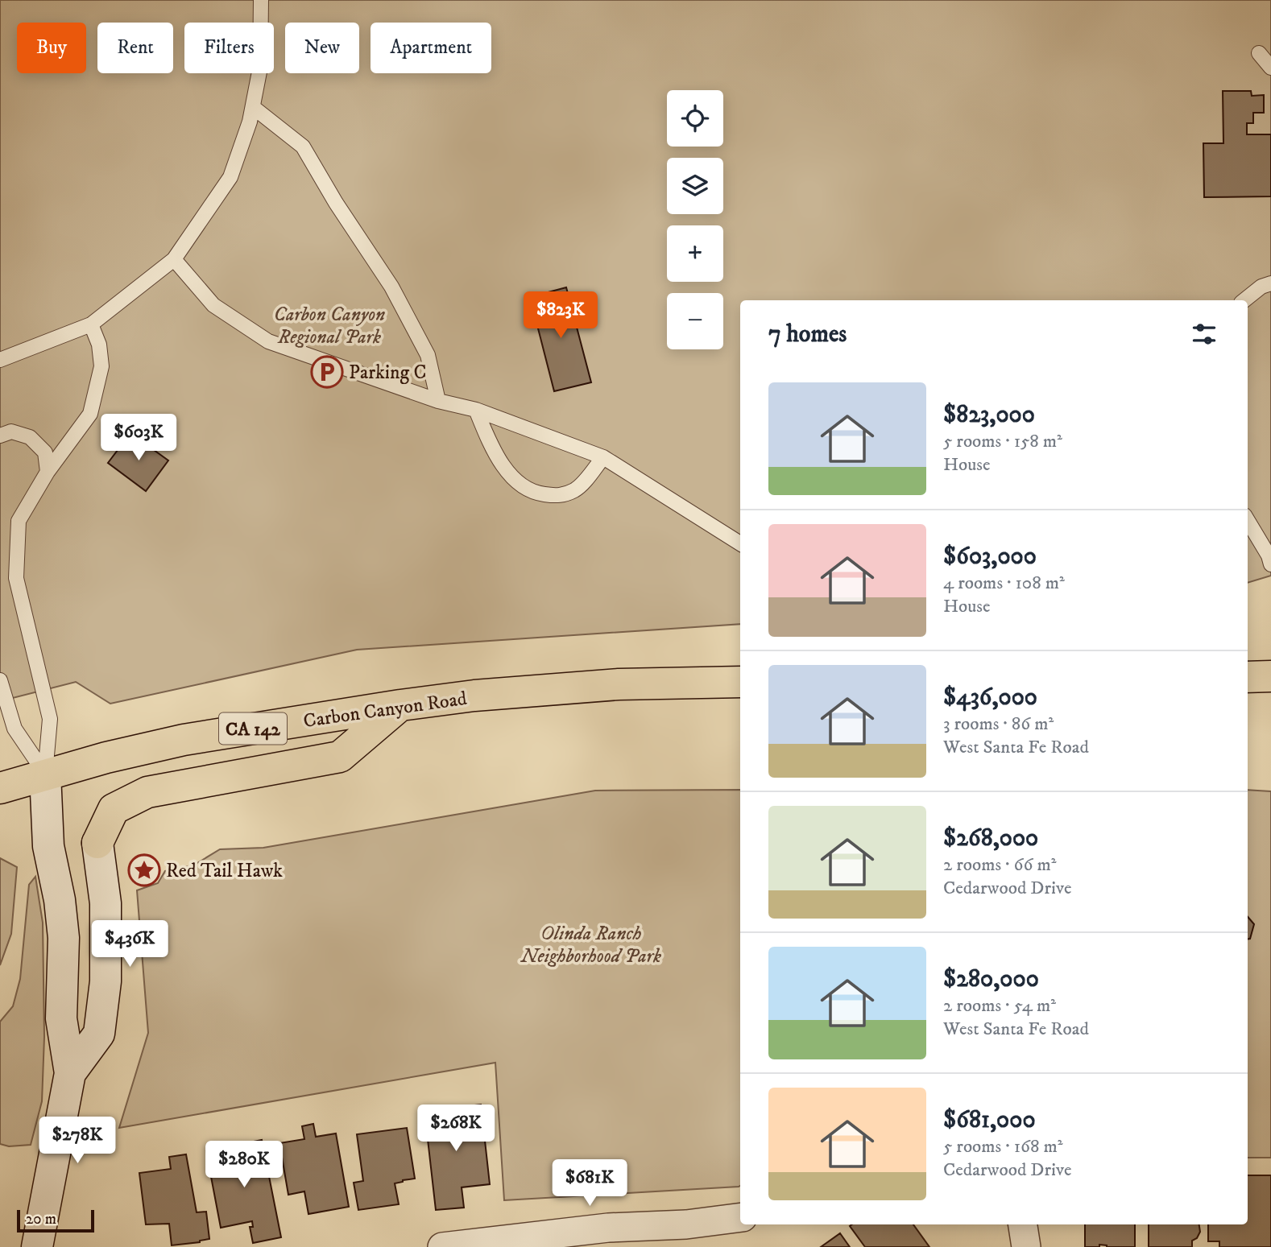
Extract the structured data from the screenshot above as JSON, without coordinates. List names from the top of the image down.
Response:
{
  "streets": {
    "main road": ["Carbon Canyon Road", "CA 142"]
  },
  "parks": ["Carbon Canyon Regional Park", "Olinda Ranch Neighborhood Park"],
  "places": {
    "parking": ["Parking C"],
    "place": ["Red Tail Hawk"]
  },
  "scale_bar": "20 m",
  "page": {
    "chip": [
      "Buy",
      "Rent",
      "Filters",
      "New",
      "Apartment"
    ],
    "map_buttons": ["+", "−"],
    "price": [
      "$823K",
      "$603K",
      "$436K",
      "$268K",
      "$278K",
      "$280K",
      "$681K"
    ],
    "heading": "7 homes",
    "list": [
      {
        "name": "$823,000",
        "note": "5 rooms · 158 m² · House"
      },
      {
        "name": "$603,000",
        "note": "4 rooms · 108 m² · House"
      },
      {
        "name": "$436,000",
        "note": "3 rooms · 86 m² · West Santa Fe Road"
      },
      {
        "name": "$268,000",
        "note": "2 rooms · 66 m² · Cedarwood Drive"
      },
      {
        "name": "$280,000",
        "note": "2 rooms · 54 m² · West Santa Fe Road"
      },
      {
        "name": "$681,000",
        "note": "5 rooms · 168 m² · Cedarwood Drive"
      }
    ],
    "scale": "20 m"
  }
}
